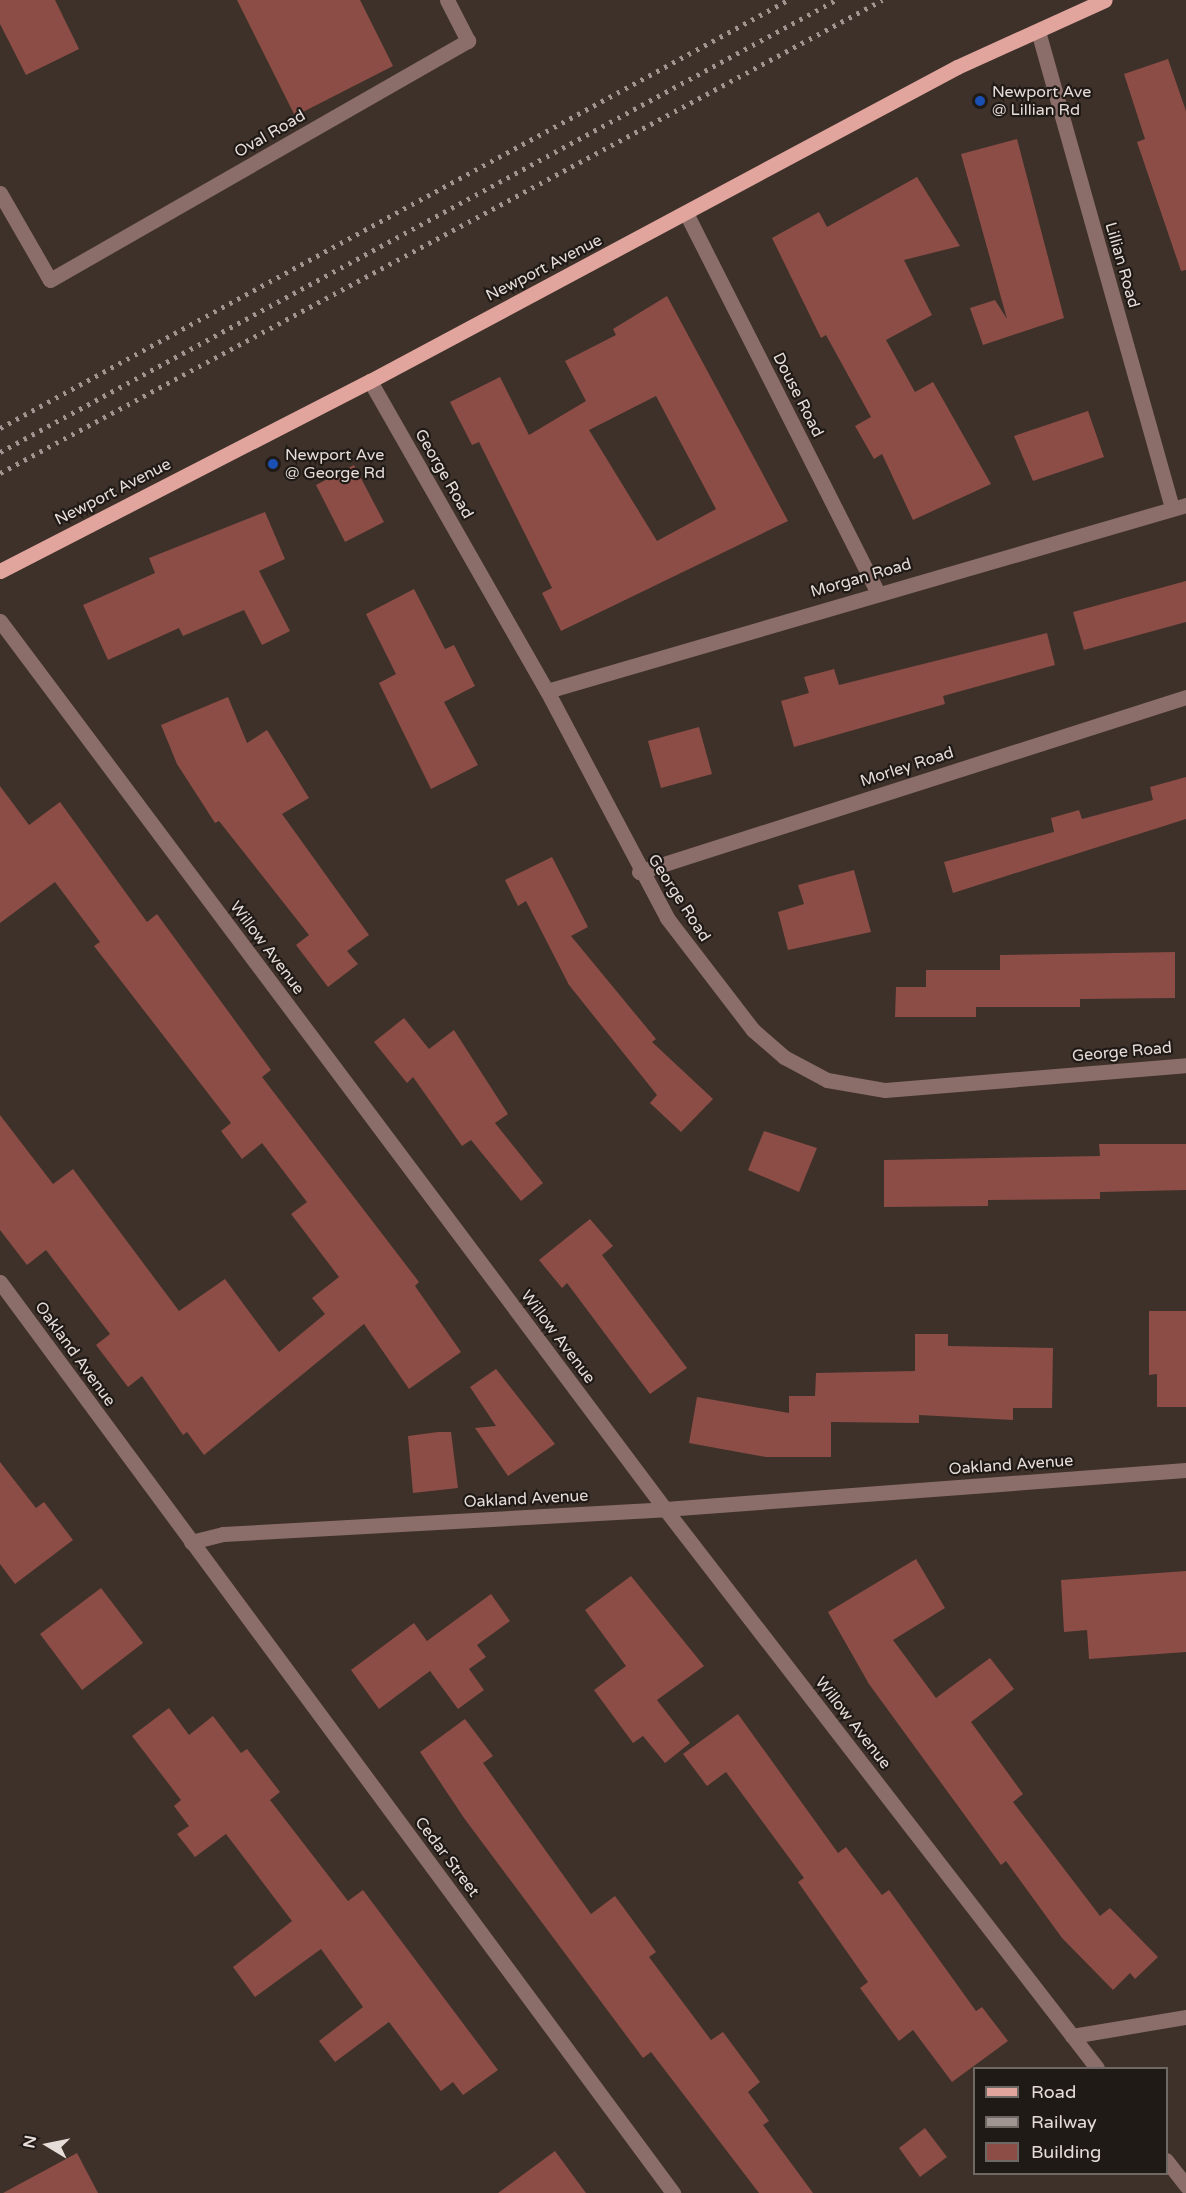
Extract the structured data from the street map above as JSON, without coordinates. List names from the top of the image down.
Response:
{
  "streets": {
    "main road": ["Newport Avenue"],
    "street": [
      "Oval Road",
      "Lillian Road",
      "Douse Road",
      "George Road",
      "Morgan Road",
      "Morley Road",
      "Willow Avenue",
      "Oakland Avenue",
      "Cedar Street"
    ]
  },
  "crossings": [
    ["Lillian Road", "Newport Avenue"],
    ["Lillian Road", "Morgan Road"],
    ["Newport Avenue", "Douse Road"],
    ["Newport Avenue", "George Road"],
    ["Douse Road", "Morgan Road"],
    ["George Road", "Morgan Road"],
    ["George Road", "Morley Road"],
    ["Willow Avenue", "Oakland Avenue"],
    ["Oakland Avenue", "Cedar Street"]
  ],
  "places": ["Newport Ave @ Lillian Rd", "Newport Ave @ George Rd"],
  "legend": ["Road", "Railway", "Building"],
  "north": "left"
}
